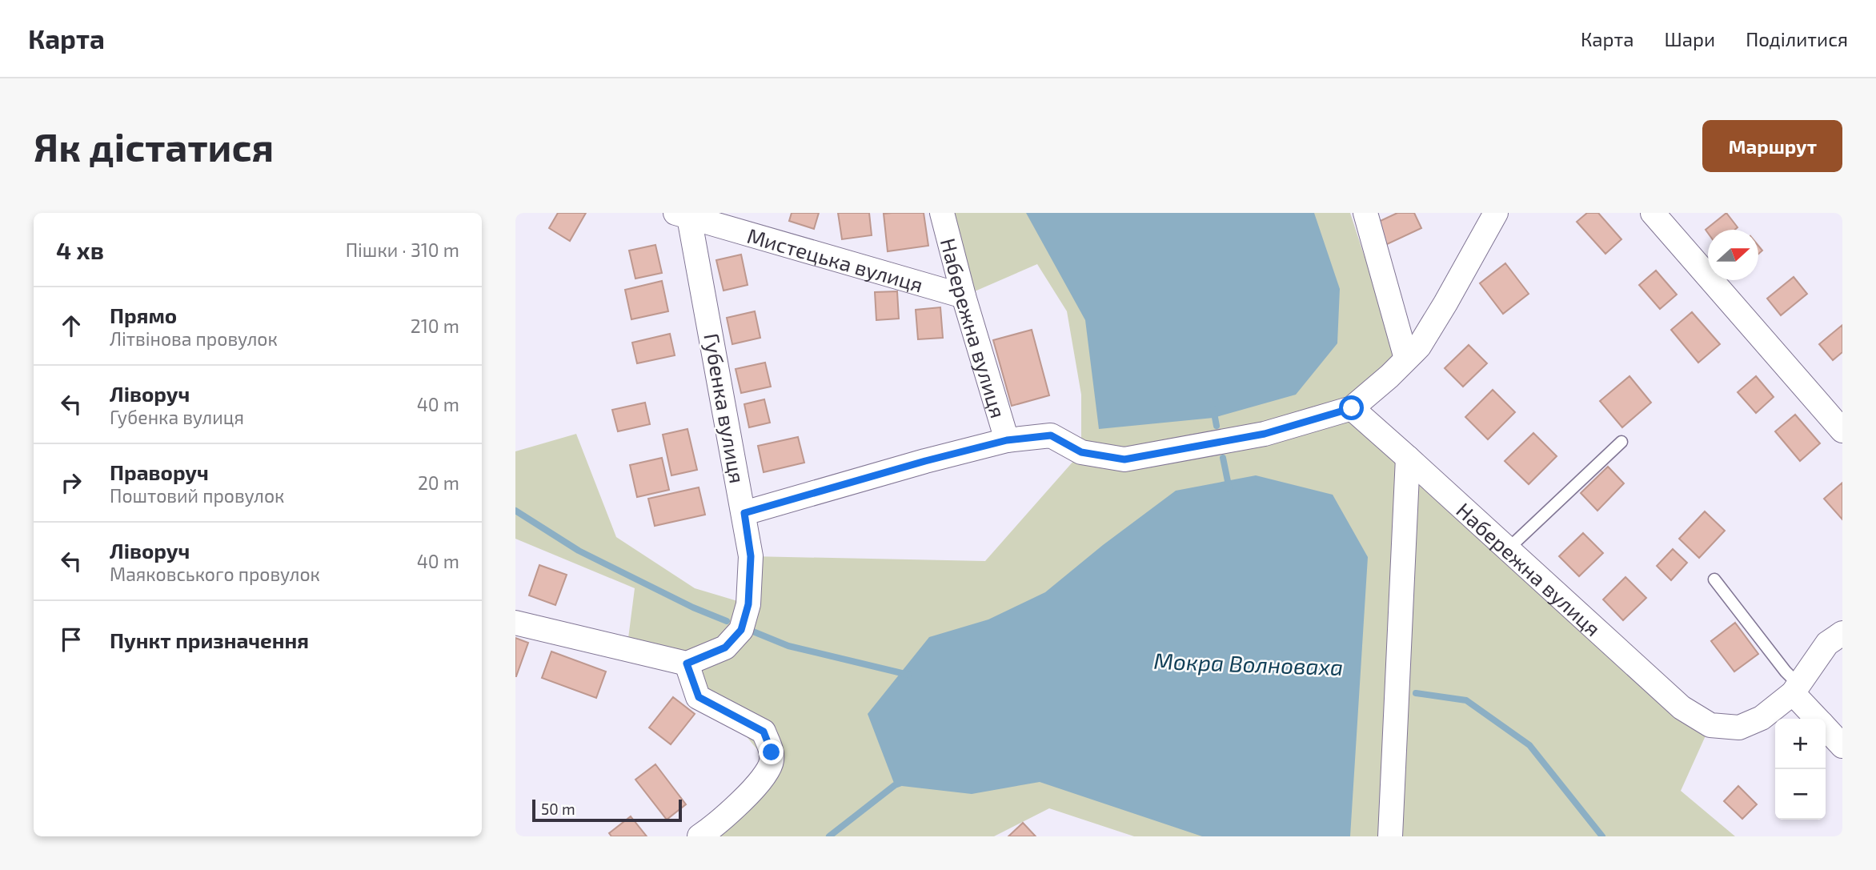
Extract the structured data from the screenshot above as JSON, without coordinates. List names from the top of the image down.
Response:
{
  "streets": {
    "street": ["Мистецька вулиця", "Набережна вулиця", "Губенка вулиця"]
  },
  "crossings": [
    ["Мистецька вулиця", "Набережна вулиця"],
    ["Мистецька вулиця", "Губенка вулиця"]
  ],
  "water": ["Мокра Волноваха"],
  "scale_bar": "50 m",
  "north": "right",
  "page": {
    "header": "Карта",
    "nav": ["Карта", "Шари", "Поділитися"],
    "buttons": "Маршрут",
    "title": "Як дістатися",
    "heading": ["4 хв", "Пішки · 310 m"],
    "list": [
      ["Прямо", "Літвінова провулок", "210 m"],
      ["Ліворуч", "Губенка вулиця", "40 m"],
      ["Праворуч", "Поштовий провулок", "20 m"],
      ["Ліворуч", "Маяковського провулок", "40 m"],
      "Пункт призначення"
    ],
    "map_buttons": ["+", "−"],
    "scale": "50 m"
  }
}
